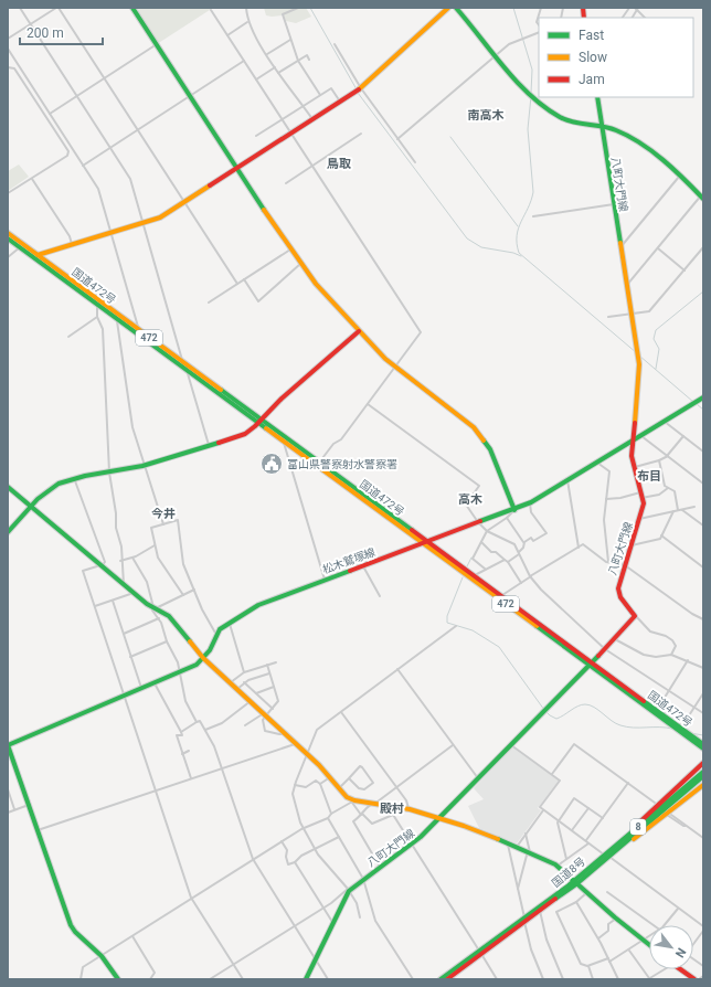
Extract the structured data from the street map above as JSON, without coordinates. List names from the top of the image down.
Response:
{
  "streets": {
    "main road": [
      "八町大門線",
      "国道472号",
      "472",
      "松木鷲塚線",
      "8",
      "国道8号"
    ]
  },
  "crossings": [
    ["八町大門線", "国道472号"],
    ["八町大門線", "松木鷲塚線"],
    ["国道472号", "松木鷲塚線"],
    ["8", "国道8号"]
  ],
  "districts": [
    "南高木",
    "鳥取",
    "布目",
    "高木",
    "今井",
    "殿村"
  ],
  "places": {
    "public building": ["富山県警察射水警察署"]
  },
  "legend": ["Fast", "Slow", "Jam"],
  "scale_bar": "200 m",
  "north": "bottom right"
}
